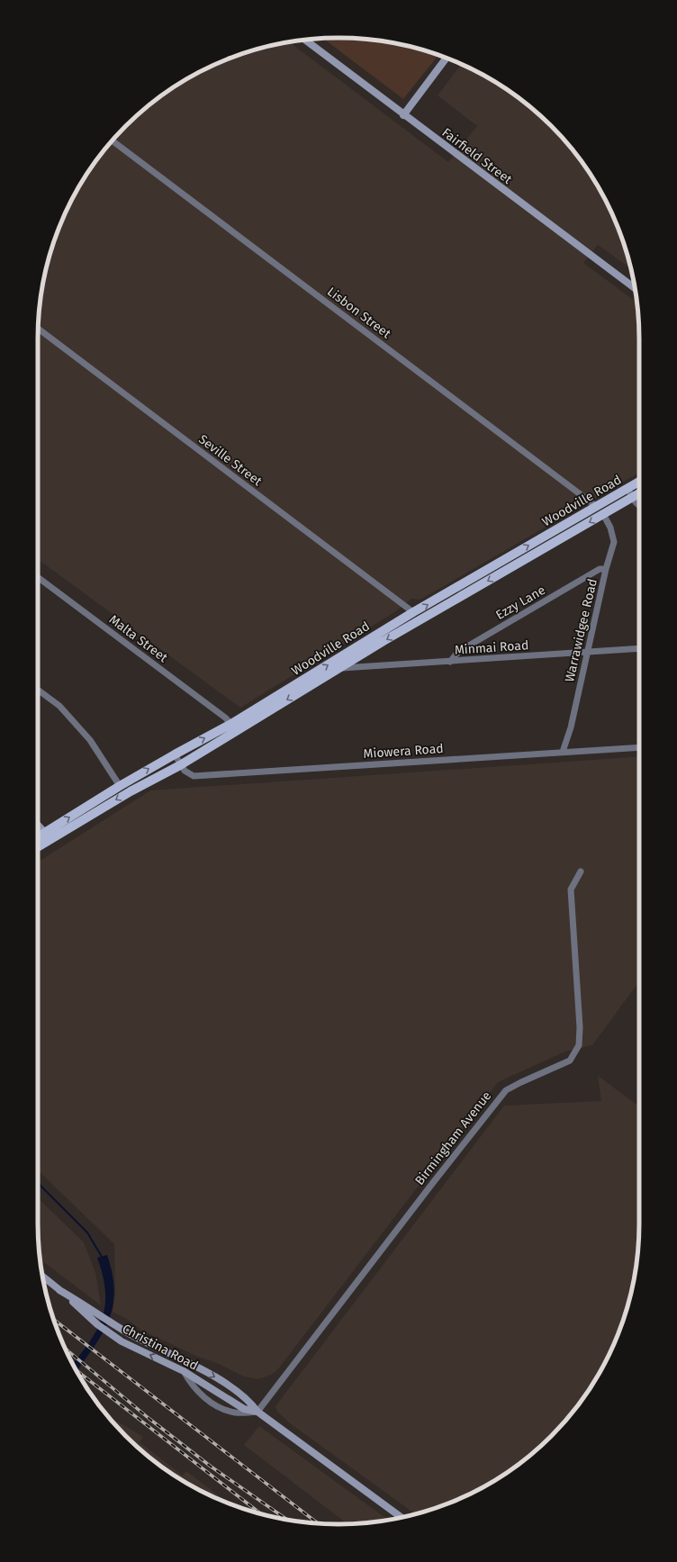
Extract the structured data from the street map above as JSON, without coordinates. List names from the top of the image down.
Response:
{
  "streets": {
    "main road": ["Fairfield Street", "Woodville Road", "Christina Road"],
    "street": [
      "Lisbon Street",
      "Seville Street",
      "Ezzy Lane",
      "Warrawidgee Road",
      "Malta Street",
      "Minmai Road",
      "Miowera Road",
      "Birmingham Avenue"
    ]
  },
  "crossings": [
    ["Lisbon Street", "Woodville Road"],
    ["Seville Street", "Woodville Road"],
    ["Woodville Road", "Warrawidgee Road"],
    ["Woodville Road", "Malta Street"],
    ["Woodville Road", "Minmai Road"],
    ["Woodville Road", "Miowera Road"],
    ["Ezzy Lane", "Warrawidgee Road"],
    ["Ezzy Lane", "Minmai Road"],
    ["Warrawidgee Road", "Minmai Road"],
    ["Warrawidgee Road", "Miowera Road"],
    ["Birmingham Avenue", "Christina Road"]
  ]
}
